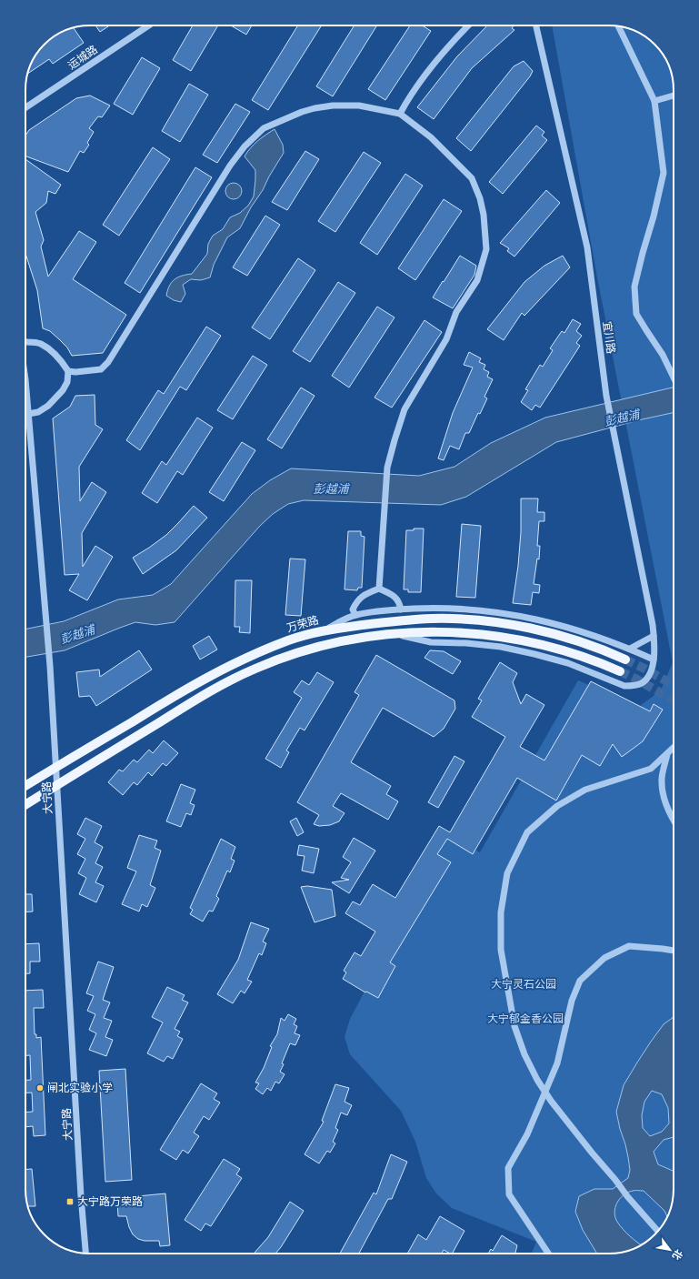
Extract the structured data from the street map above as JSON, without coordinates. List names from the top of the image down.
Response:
{
  "streets": {
    "main road": ["万荣路"],
    "street": ["运城路", "宜川路", "大宁路"]
  },
  "crossings": [
    ["万荣路", "大宁路"]
  ],
  "water": ["彭越浦"],
  "parks": ["大宁灵石公园", "大宁郁金香公园"],
  "places": {
    "other": ["闸北实验小学"],
    "transit": ["大宁路万荣路"]
  },
  "north": "bottom right"
}
